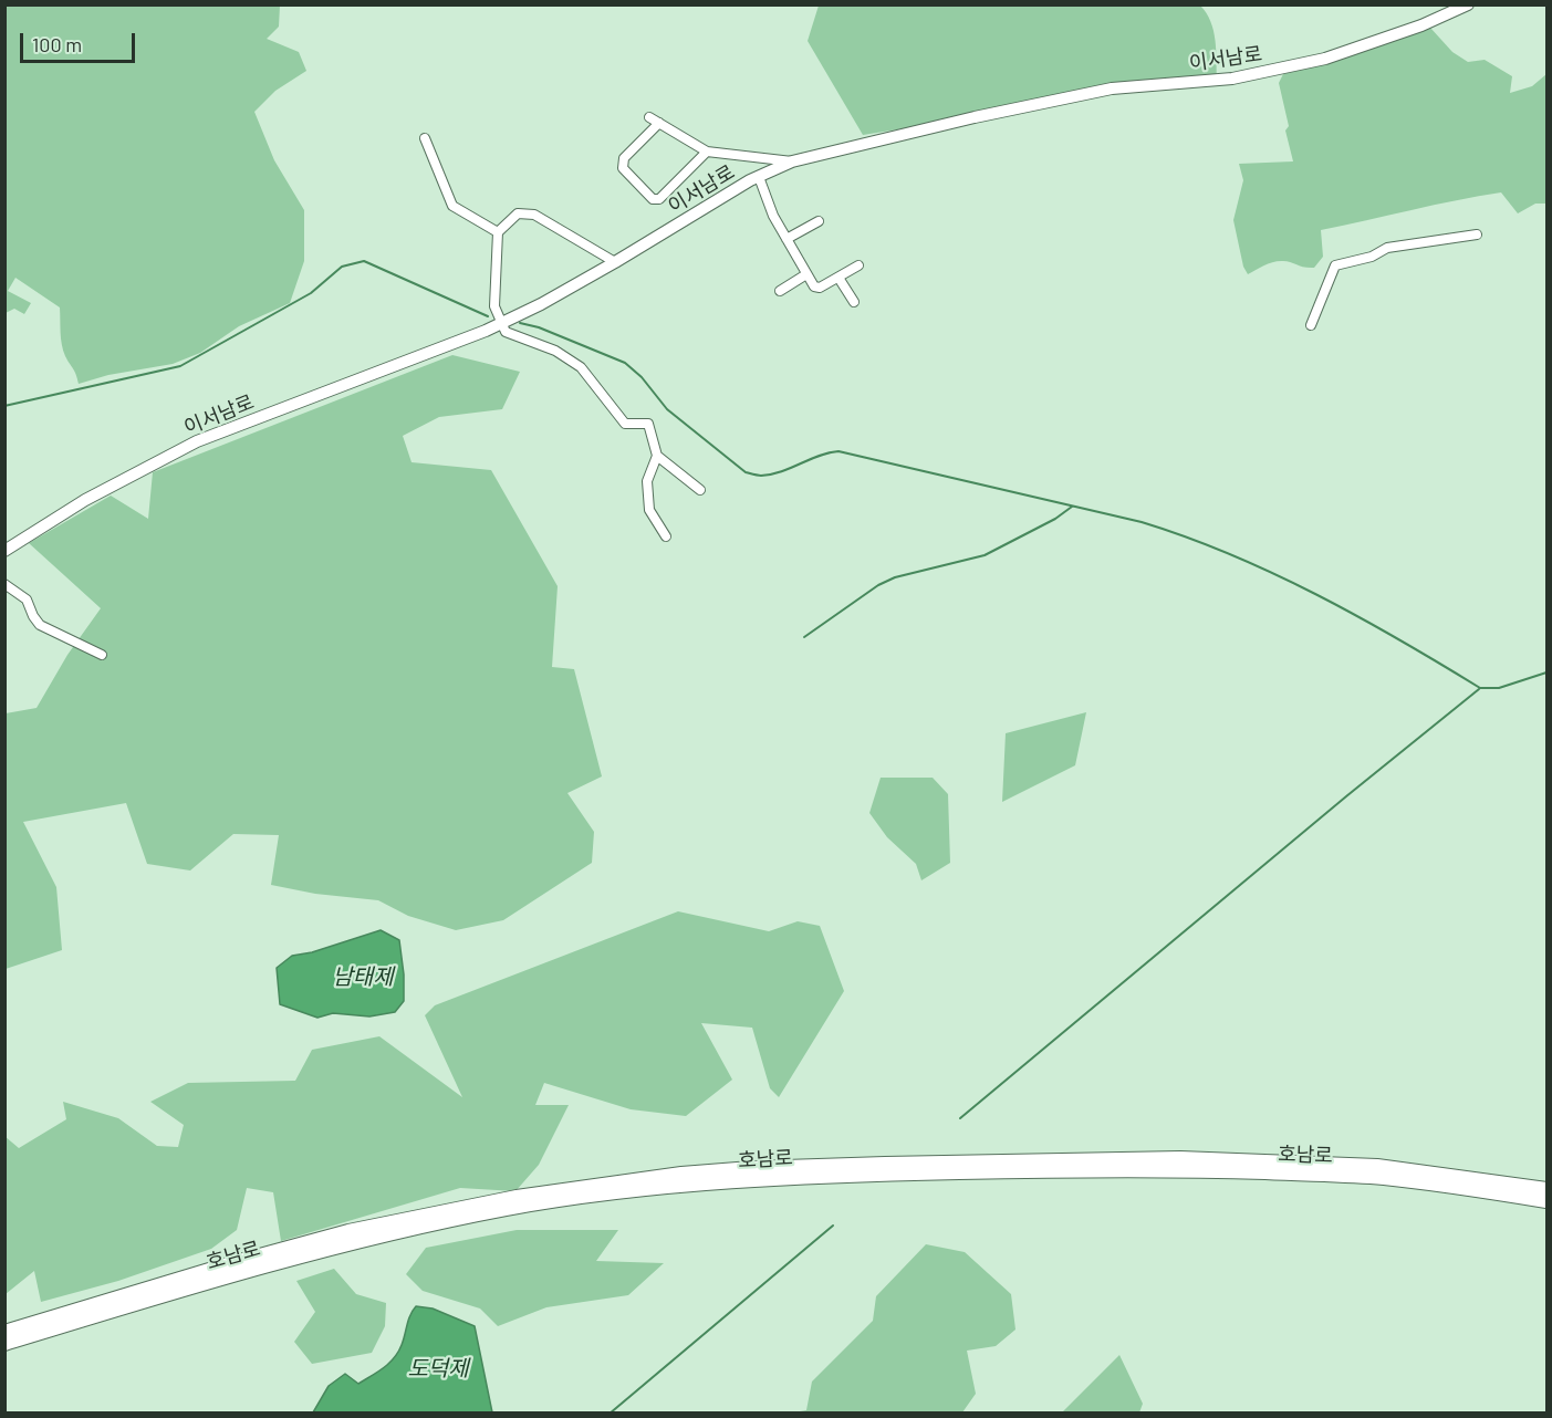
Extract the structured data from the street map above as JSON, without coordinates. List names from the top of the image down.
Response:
{
  "streets": {
    "highway": ["호남로"],
    "main road": ["이서남로"]
  },
  "water": ["남태제", "도덕제"],
  "scale_bar": "100 m"
}
